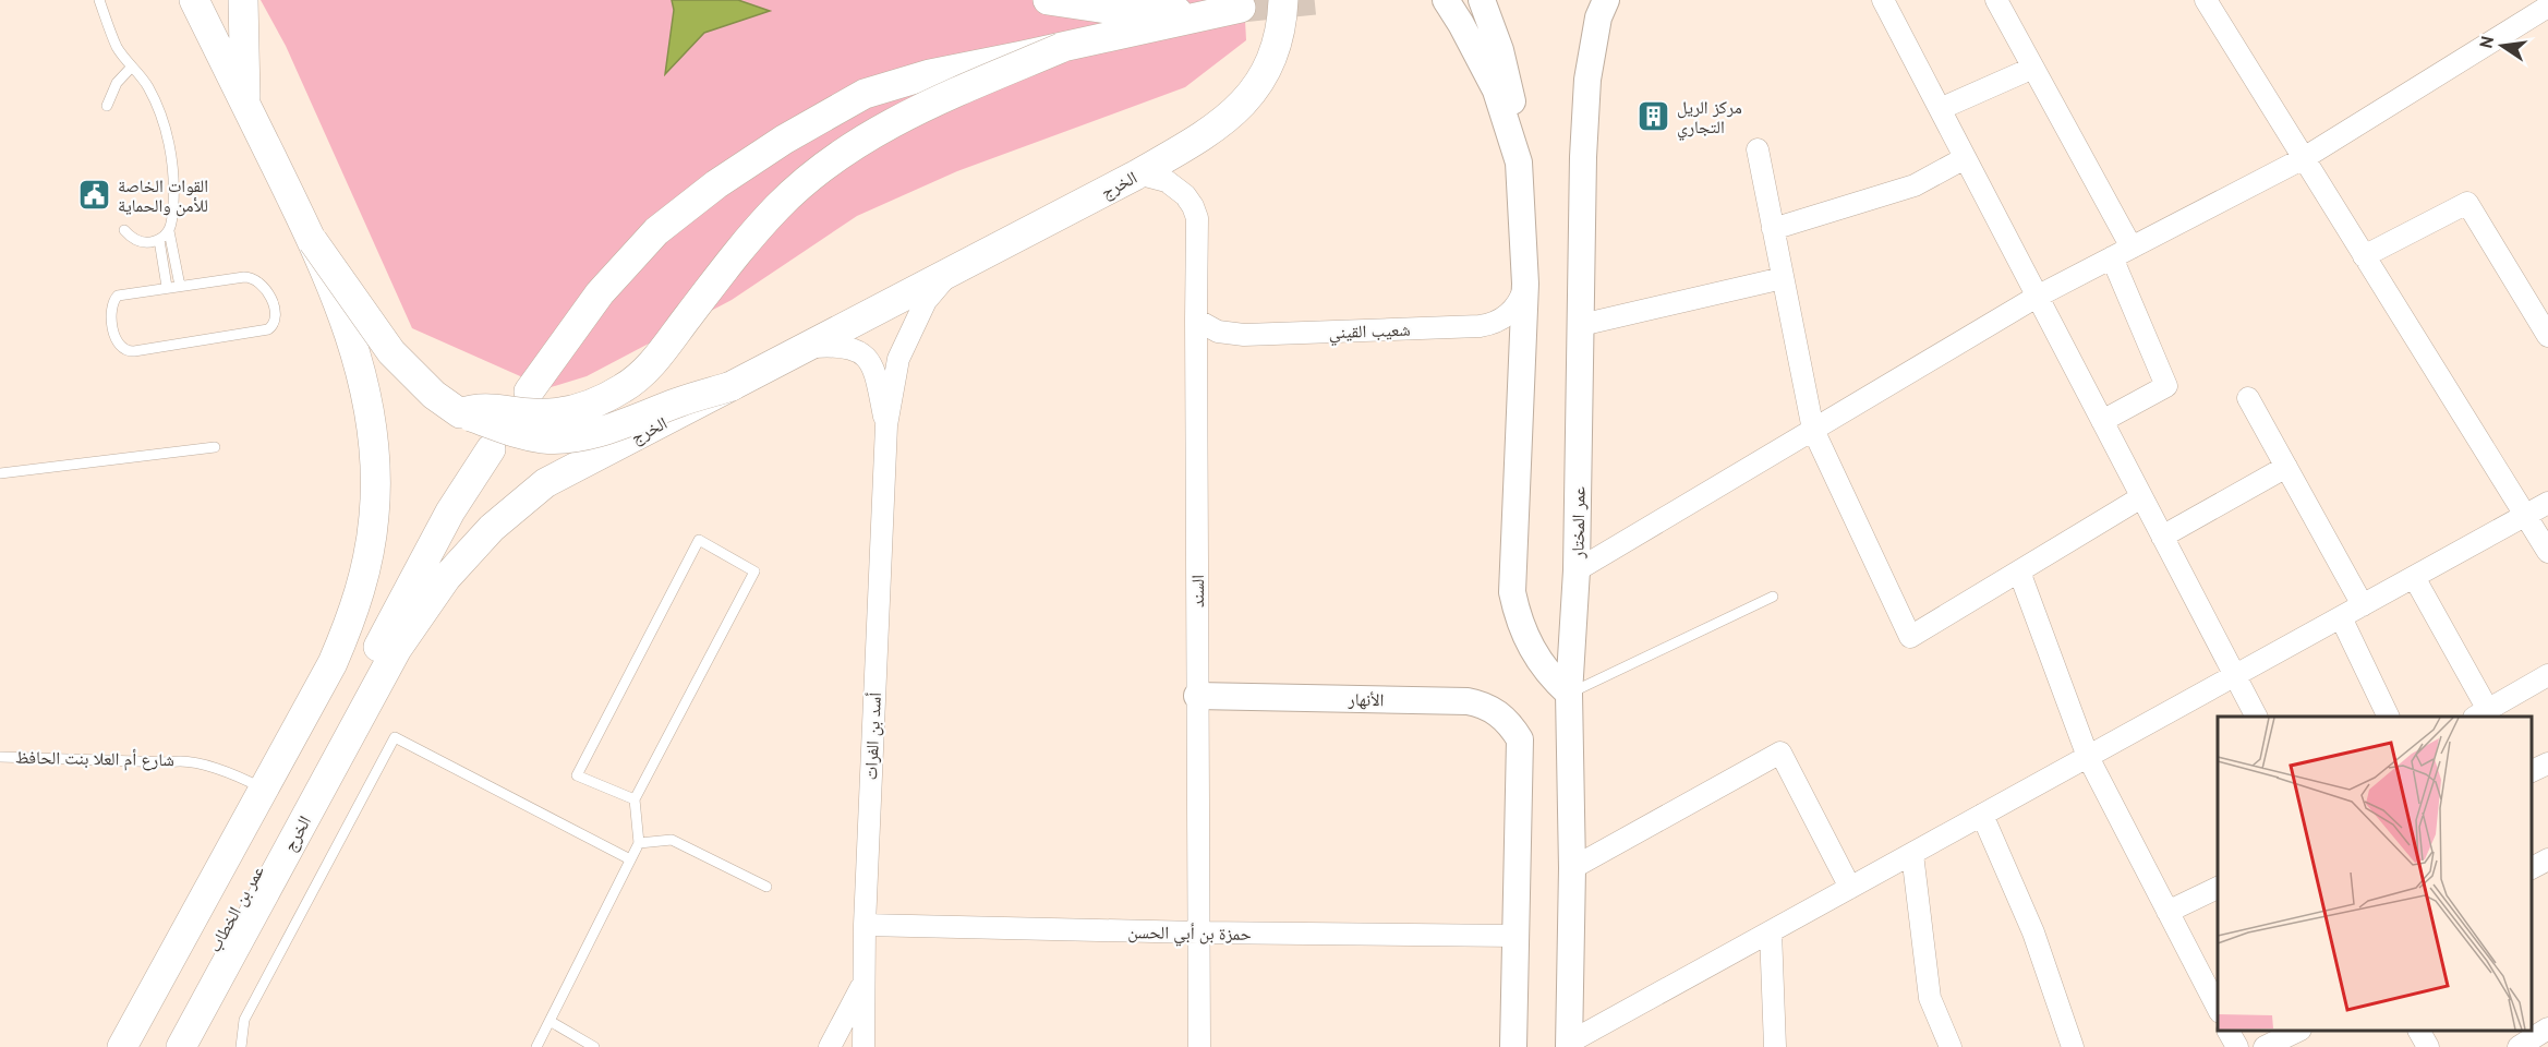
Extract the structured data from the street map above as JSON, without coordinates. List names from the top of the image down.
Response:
{
  "streets": {
    "main road": ["الخرج", "عمر بن الخطاب"],
    "street": [
      "شعيب القيني",
      "عمر المختار",
      "السند",
      "الأنهار",
      "أسد بن الفرات",
      "حمزة بن أبي الحسن"
    ],
    "lane": ["شارع أم العلا بنت الحافظ"]
  },
  "crossings": [
    ["الخرج", "السند"],
    ["الخرج", "أسد بن الفرات"],
    ["شعيب القيني", "السند"],
    ["السند", "الأنهار"],
    ["السند", "حمزة بن أبي الحسن"],
    ["الأنهار", "حمزة بن أبي الحسن"],
    ["أسد بن الفرات", "حمزة بن أبي الحسن"]
  ],
  "places": {
    "building": ["مركز الريل التجاري"],
    "public building": ["القوات الخاصة للأمن والحماية"]
  },
  "north": "left"
}
